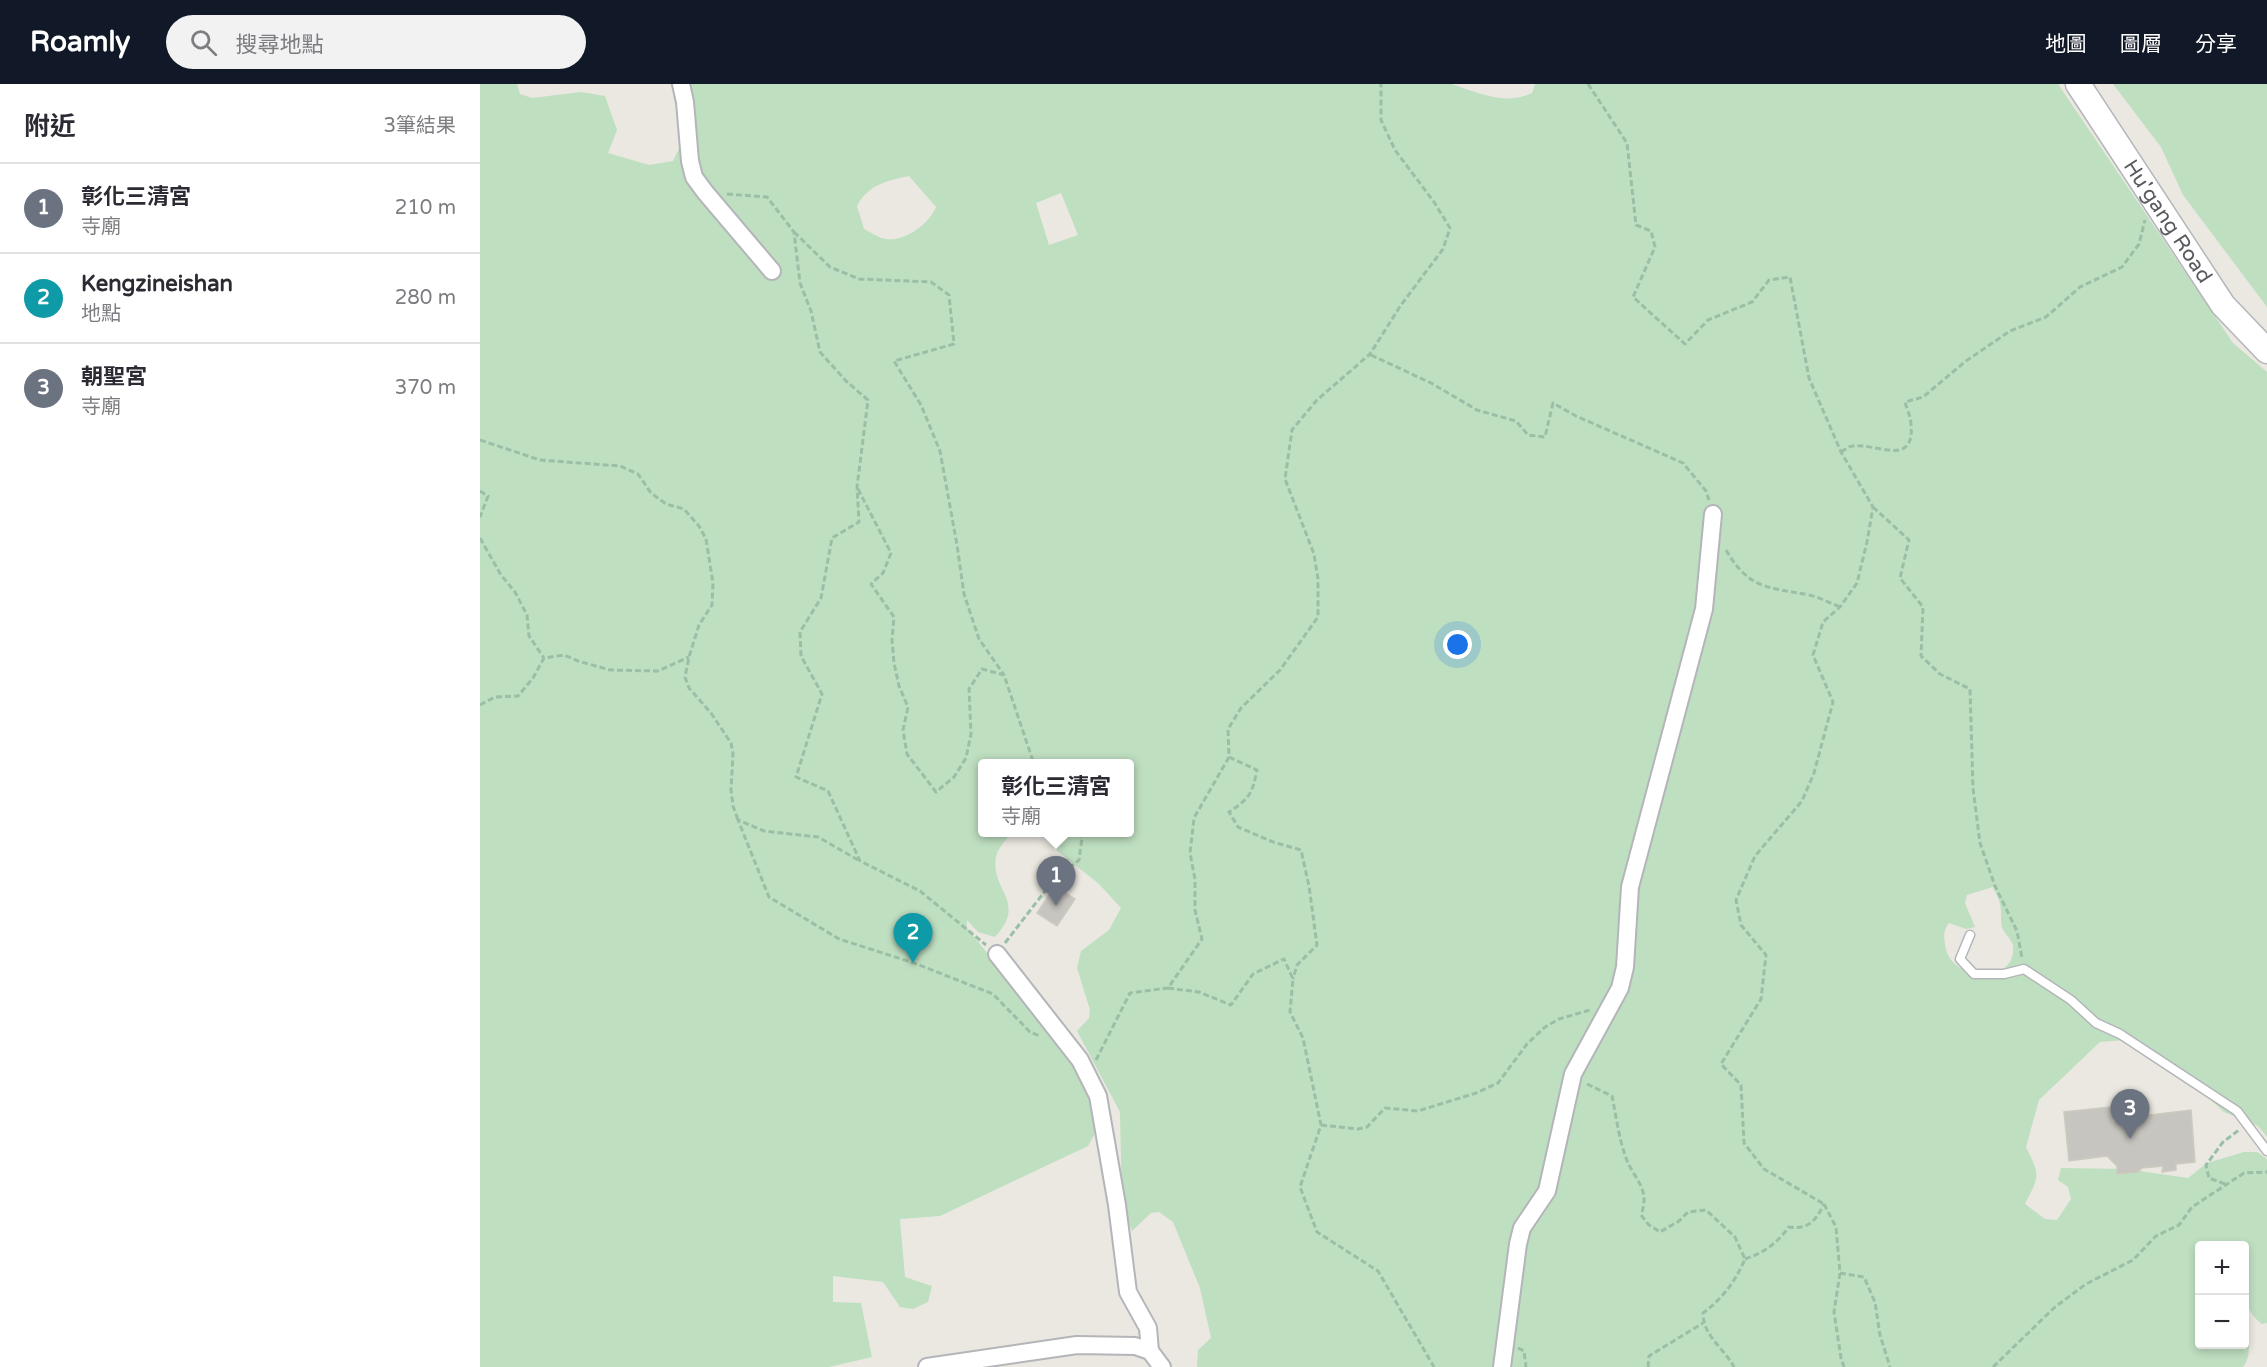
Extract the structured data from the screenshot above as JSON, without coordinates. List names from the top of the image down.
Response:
{
  "streets": {
    "main road": ["Hu'gang Road"]
  },
  "page": {
    "header": "Roamly",
    "search": "搜尋地點",
    "nav": ["地圖", "圖層", "分享"],
    "heading": ["附近", "3筆結果"],
    "list": [
      {
        "mark": "1",
        "name": "彰化三清宮",
        "note": "寺廟",
        "value": "210 m"
      },
      {
        "mark": "2",
        "name": "Kengzineishan",
        "note": "地點",
        "value": "280 m"
      },
      {
        "mark": "3",
        "name": "朝聖宮",
        "note": "寺廟",
        "value": "370 m"
      }
    ],
    "popup": ["彰化三清宮", "寺廟"],
    "pins": ["1", "2", "3"],
    "map_buttons": ["+", "−"]
  }
}
